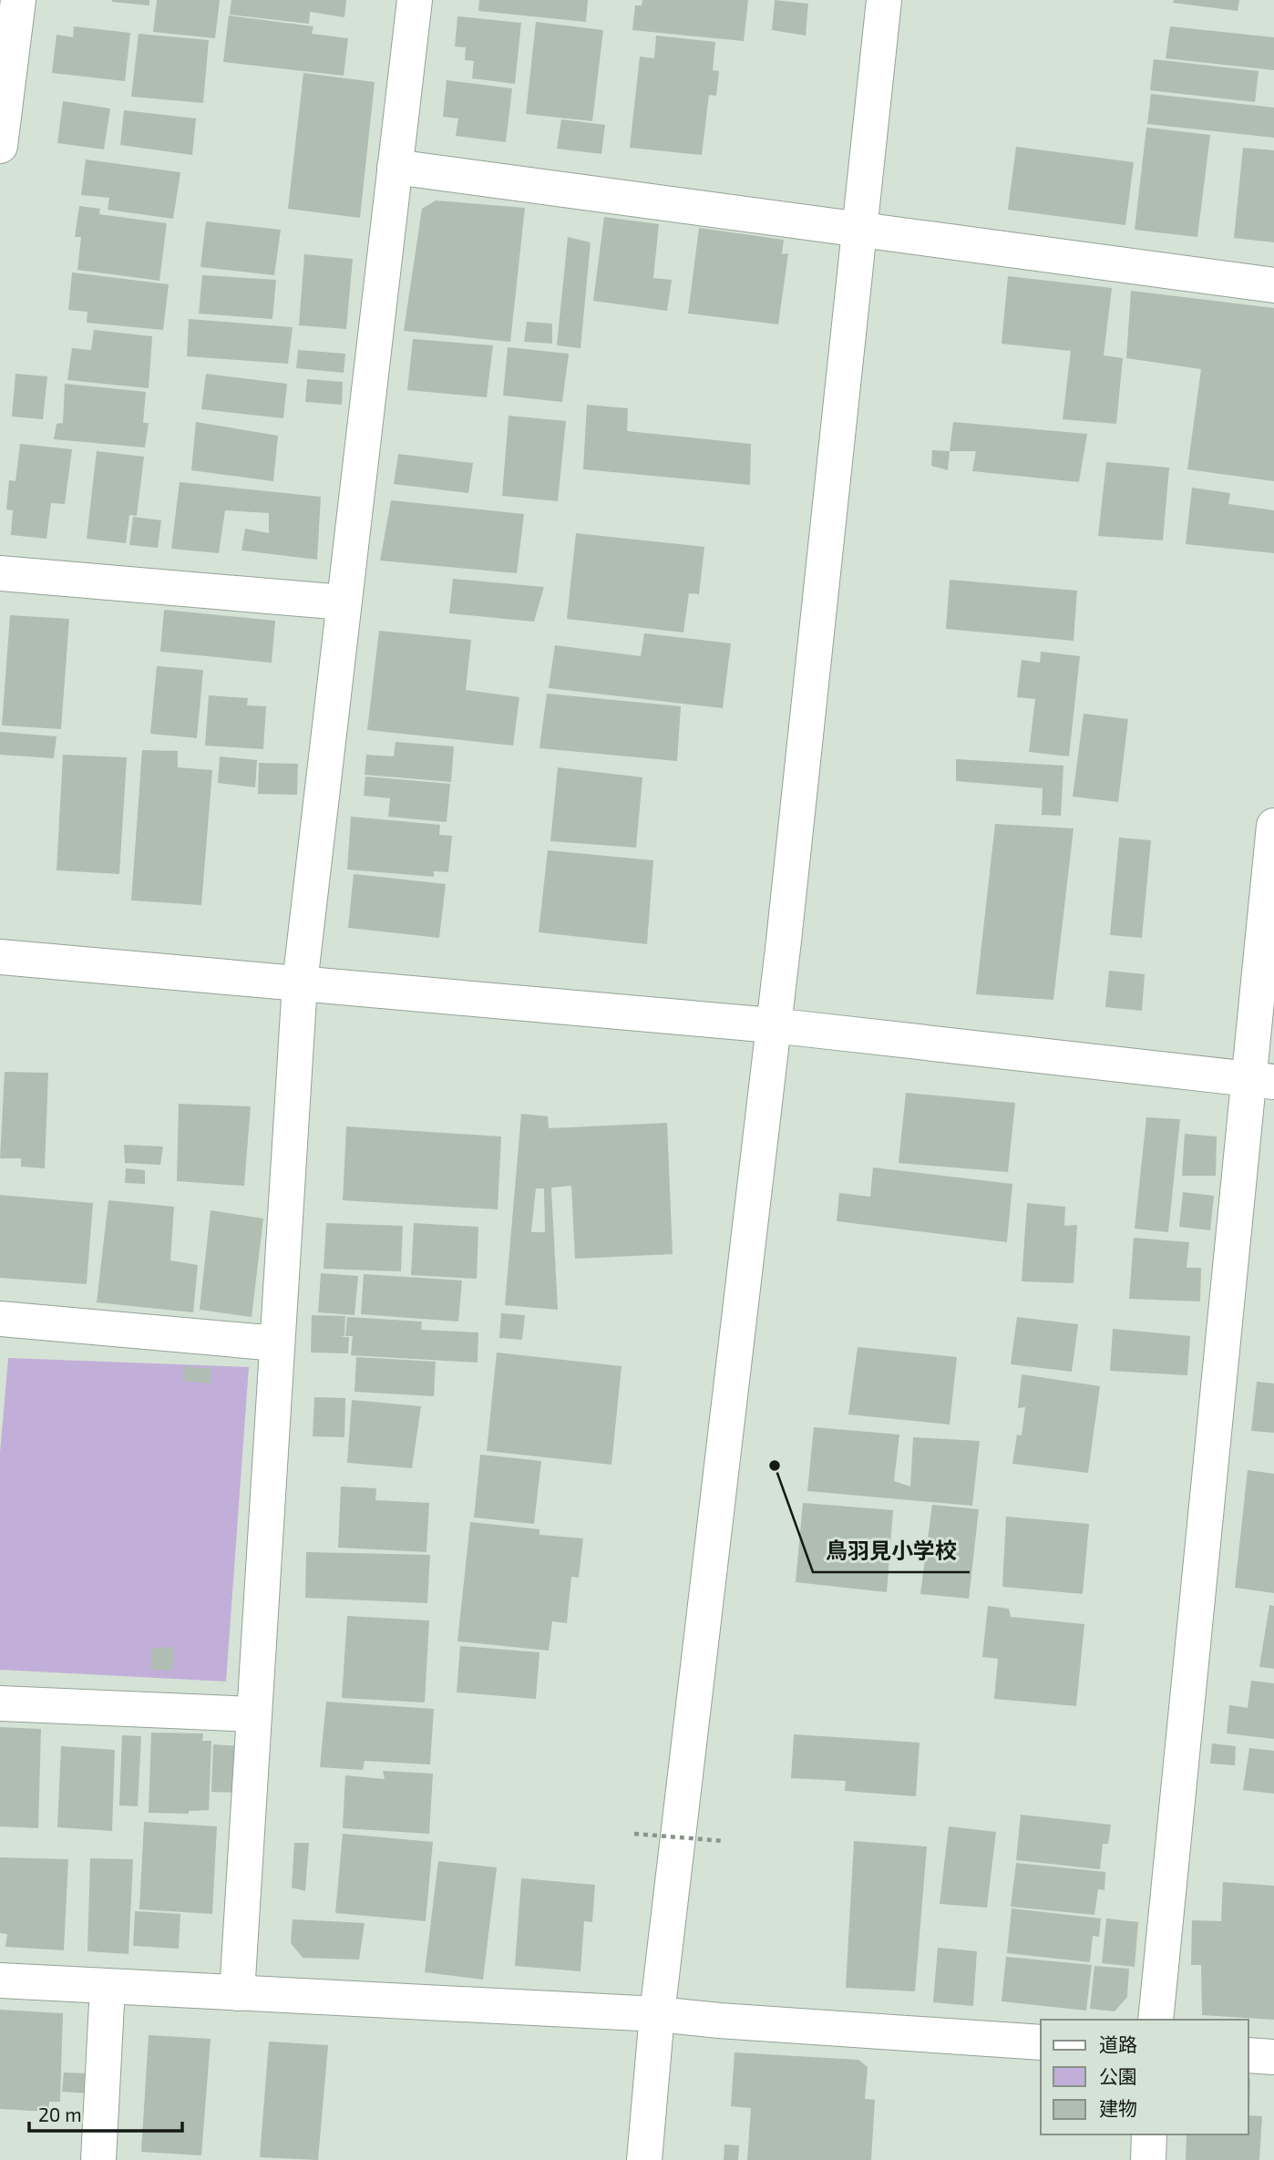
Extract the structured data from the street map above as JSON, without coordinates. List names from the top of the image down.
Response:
{
  "places": ["鳥羽見小学校"],
  "legend": ["道路", "公園", "建物"],
  "scale_bar": "20 m"
}
